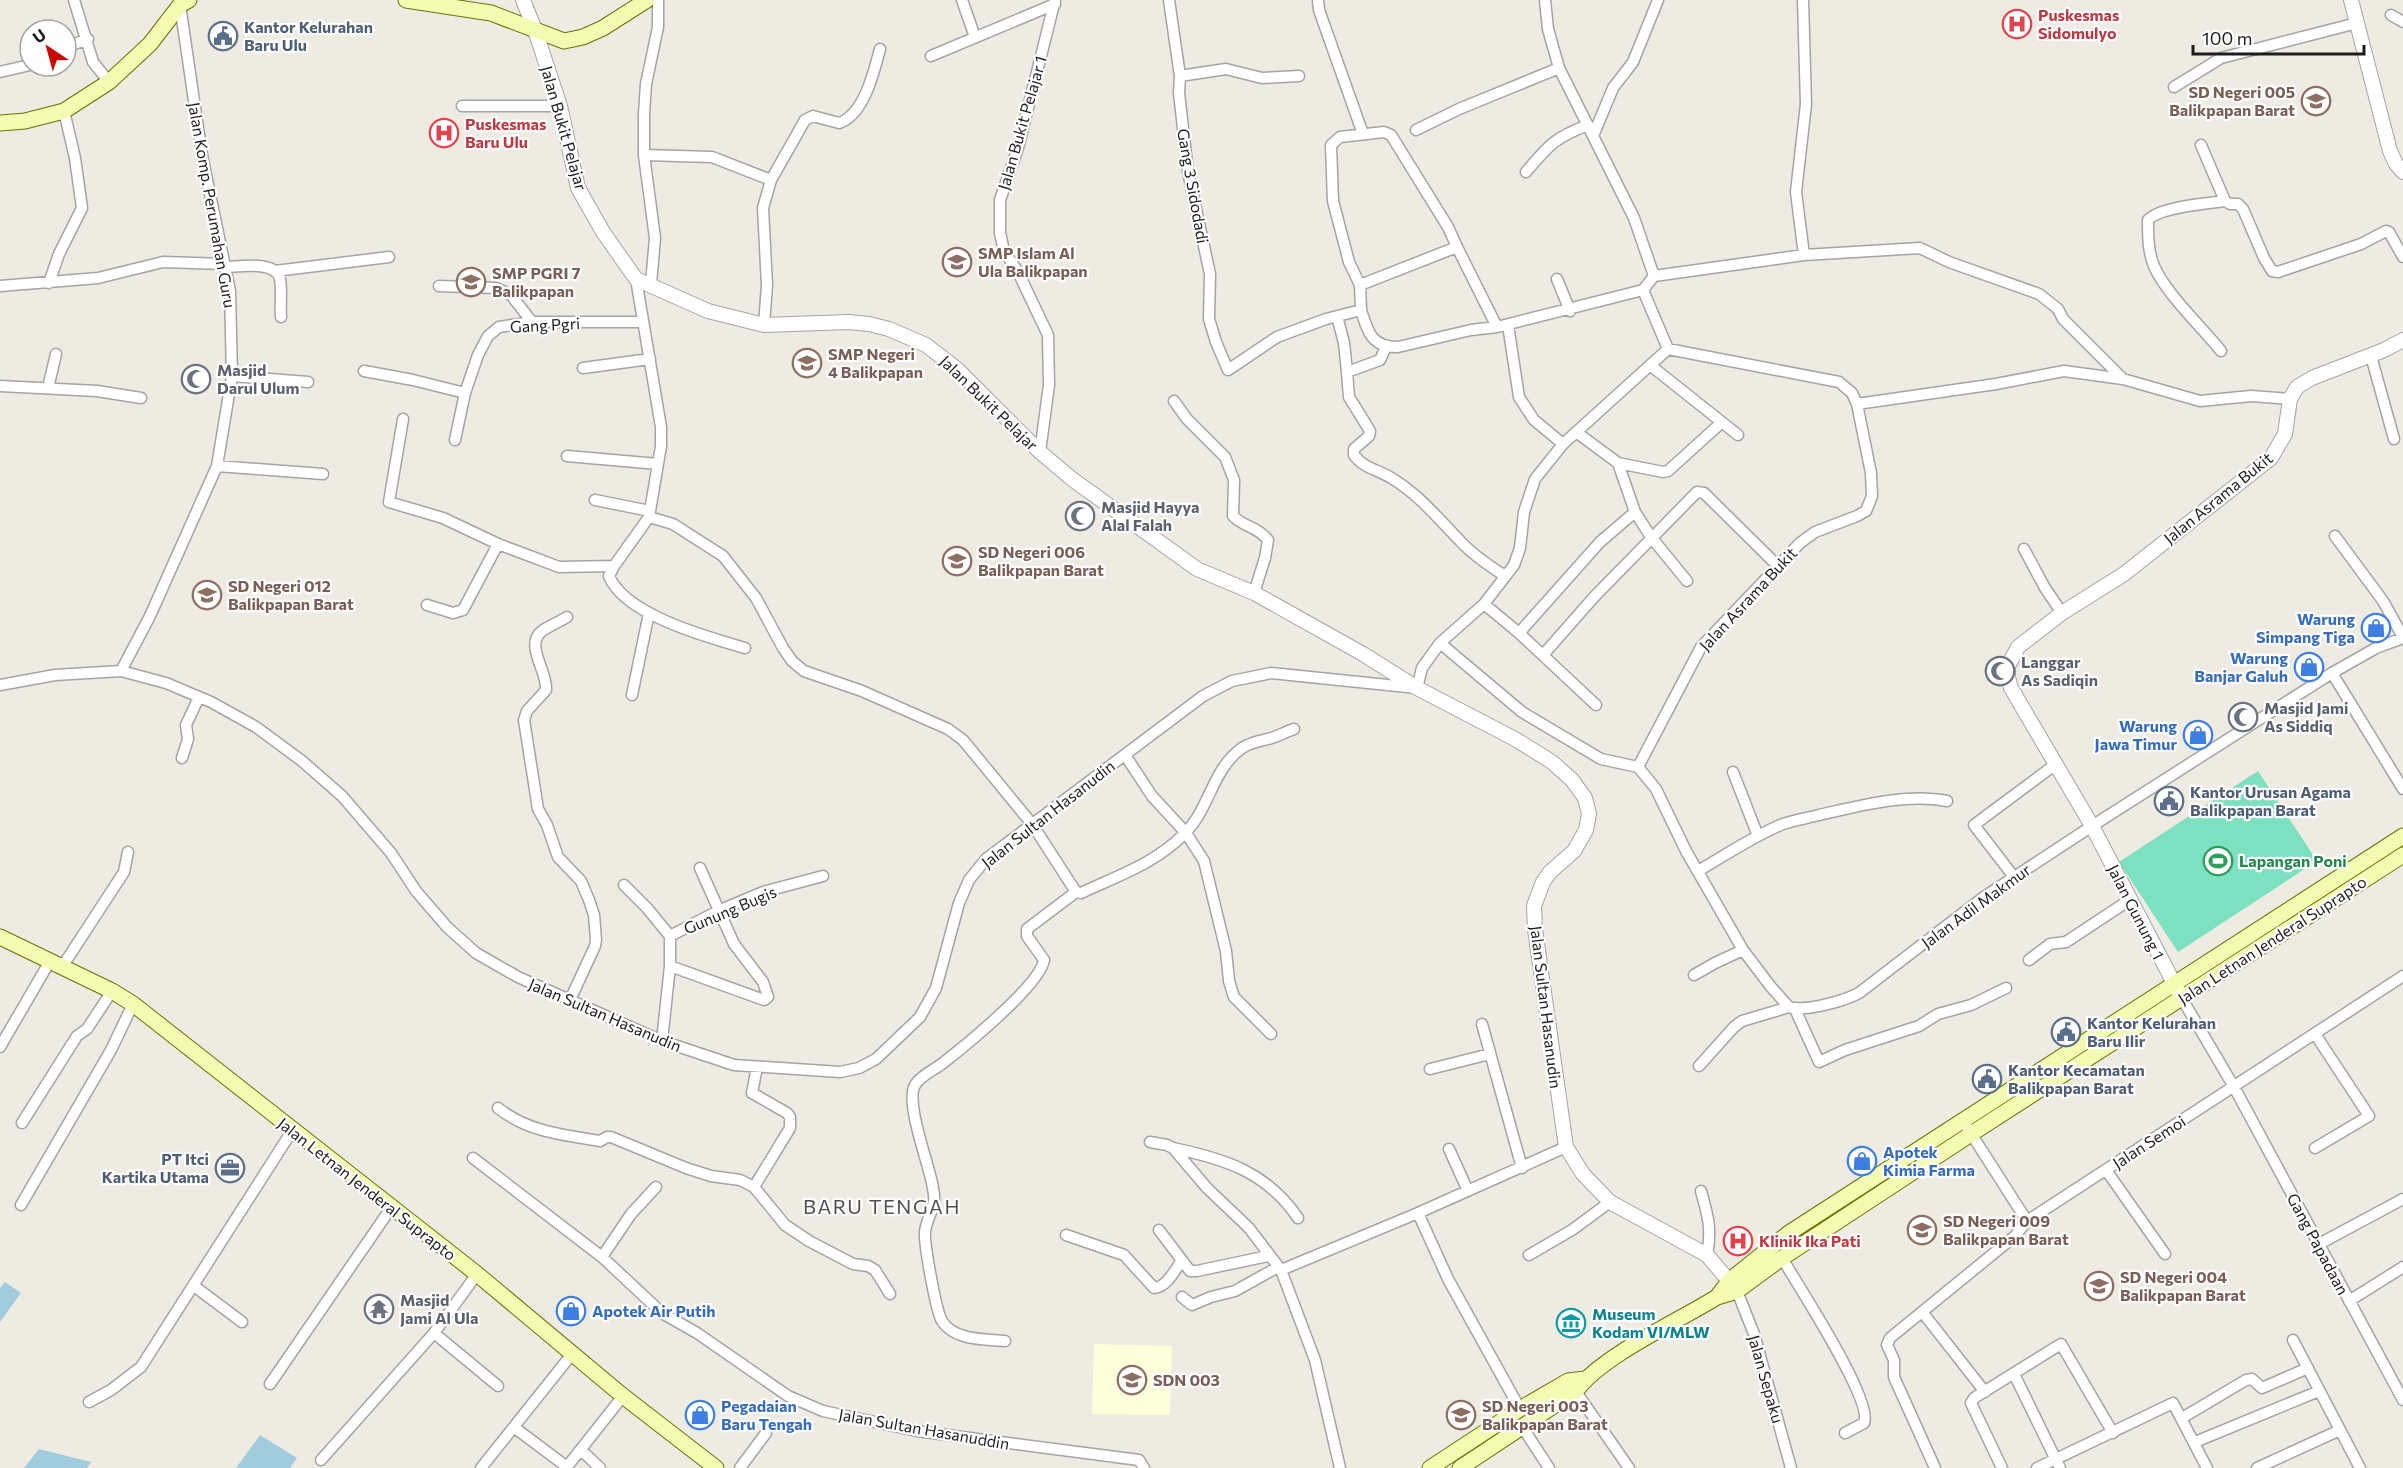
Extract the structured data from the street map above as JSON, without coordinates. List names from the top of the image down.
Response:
{
  "streets": {
    "main road": ["Jalan Letnan Jenderal Suprapto"],
    "street": [
      "Jalan Bukit Pelajar 1",
      "Jalan Bukit Pelajar",
      "Gang 3 Sidodadi",
      "Jalan Komp. Perumahan Guru",
      "Gang Pgri",
      "Jalan Asrama Bukit",
      "Jalan Sultan Hasanudin",
      "Jalan Adil Makmur",
      "Gunung Bugis",
      "Jalan Gunung 1",
      "Jalan Semoi",
      "Gang Papadaan",
      "Jalan Sepaku",
      "Jalan Sultan Hasanuddin"
    ]
  },
  "crossings": [
    ["Jalan Bukit Pelajar 1", "Jalan Bukit Pelajar"],
    ["Jalan Bukit Pelajar", "Jalan Sultan Hasanudin"],
    ["Jalan Komp. Perumahan Guru", "Jalan Sultan Hasanudin"],
    ["Jalan Asrama Bukit", "Jalan Adil Makmur"],
    ["Jalan Asrama Bukit", "Jalan Gunung 1"],
    ["Jalan Sultan Hasanudin", "Gunung Bugis"],
    ["Jalan Sultan Hasanudin", "Jalan Letnan Jenderal Suprapto"],
    ["Jalan Sultan Hasanudin", "Jalan Sepaku"],
    ["Jalan Adil Makmur", "Jalan Gunung 1"],
    ["Jalan Gunung 1", "Jalan Letnan Jenderal Suprapto"],
    ["Jalan Gunung 1", "Gang Papadaan"],
    ["Jalan Letnan Jenderal Suprapto", "Gang Papadaan"],
    ["Jalan Letnan Jenderal Suprapto", "Jalan Sepaku"],
    ["Jalan Semoi", "Gang Papadaan"]
  ],
  "districts": ["BARU TENGAH"],
  "places": {
    "hospital": ["Puskesmas Sidomulyo", "Puskesmas Baru Ulu", "Klinik Ika Pati"],
    "public building": [
      "Kantor Kelurahan Baru Ulu",
      "Kantor Urusan Agama Balikpapan Barat",
      "Kantor Kelurahan Baru Ilir",
      "Kantor Kecamatan Balikpapan Barat"
    ],
    "school or university": [
      "SD Negeri 005 Balikpapan Barat",
      "SMP Islam Al Ula Balikpapan",
      "SMP PGRI 7 Balikpapan",
      "SMP Negeri 4 Balikpapan",
      "SD Negeri 006 Balikpapan Barat",
      "SD Negeri 012 Balikpapan Barat",
      "SD Negeri 009 Balikpapan Barat",
      "SD Negeri 004 Balikpapan Barat",
      "SDN 003",
      "SD Negeri 003 Balikpapan Barat"
    ],
    "mosque": [
      "Masjid Darul Ulum",
      "Masjid Hayya Alal Falah",
      "Langgar As Sadiqin",
      "Masjid Jami As Siddiq"
    ],
    "shop": [
      "Warung Simpang Tiga",
      "Warung Banjar Galuh",
      "Warung Jawa Timur",
      "Apotek Kimia Farma",
      "Apotek Air Putih",
      "Pegadaian Baru Tengah"
    ],
    "sports": ["Lapangan Poni"],
    "office": ["PT Itci Kartika Utama"],
    "temple": ["Masjid Jami Al Ula"],
    "museum": ["Museum Kodam VI/MLW"]
  },
  "scale_bar": "100 m",
  "north": "top left"
}
